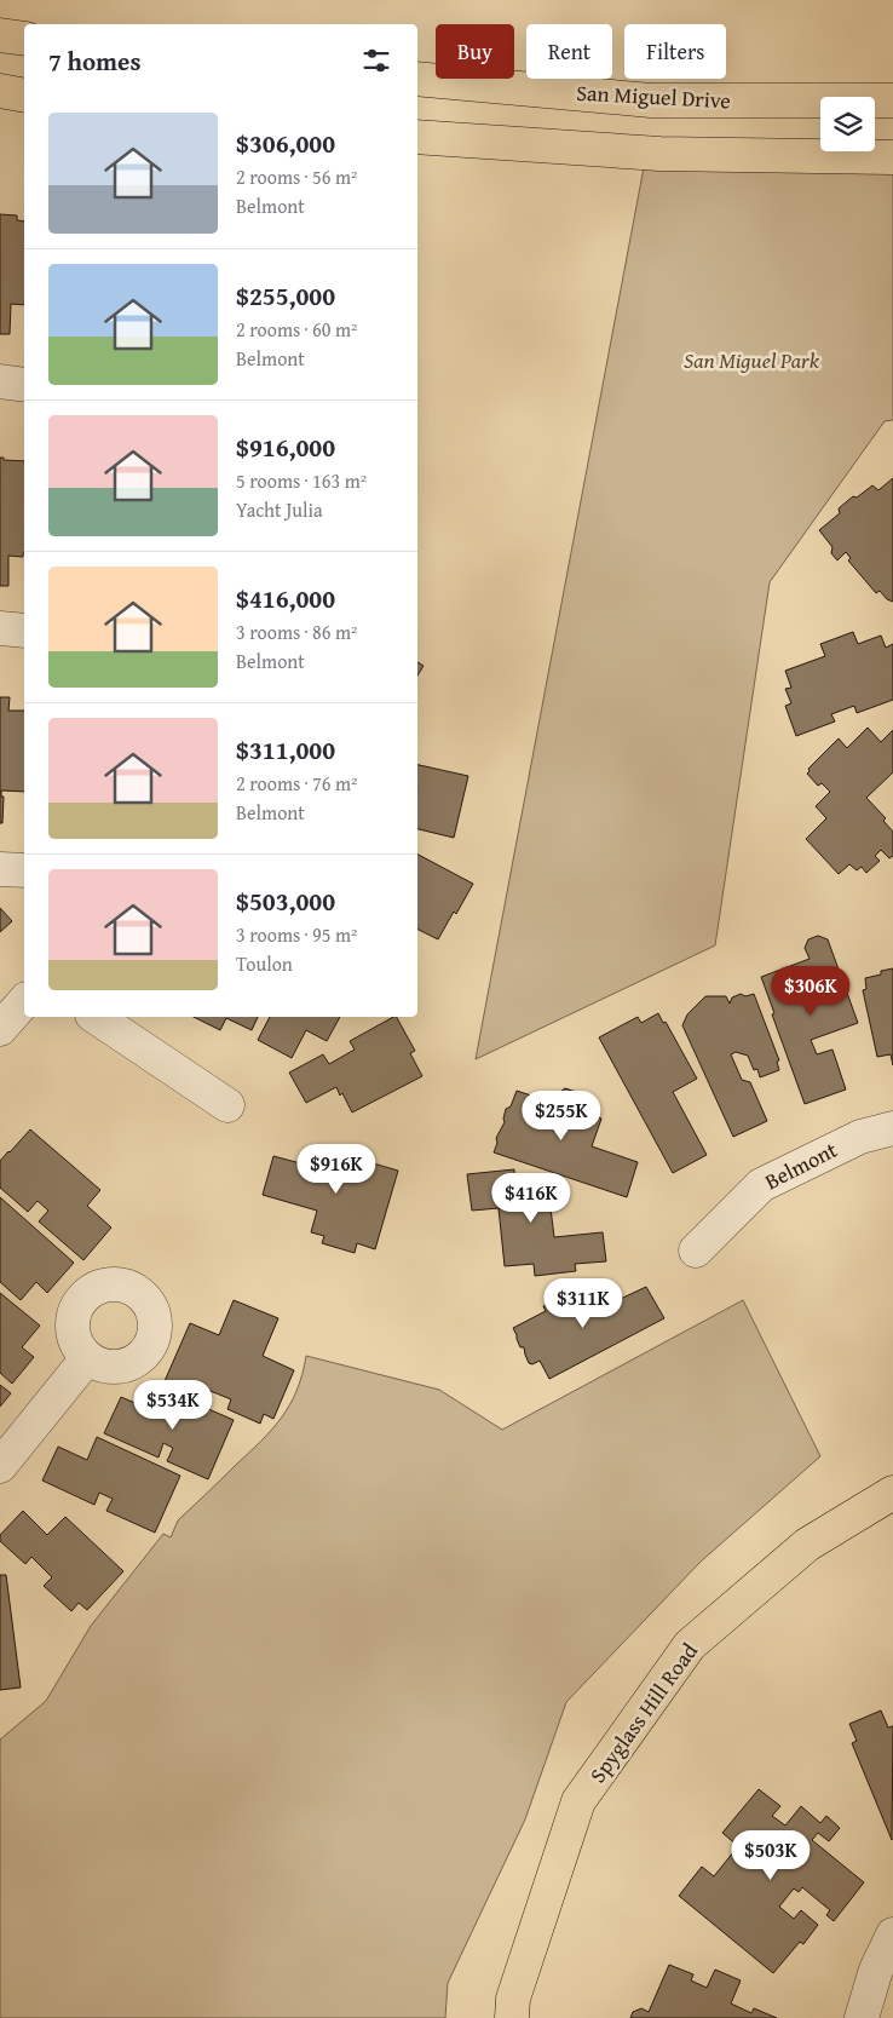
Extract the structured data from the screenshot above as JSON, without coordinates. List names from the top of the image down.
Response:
{
  "streets": {
    "main road": ["San Miguel Drive", "Spyglass Hill Road"],
    "street": ["Belmont"]
  },
  "parks": ["San Miguel Park"],
  "page": {
    "chip": ["Buy", "Rent", "Filters"],
    "heading": "7 homes",
    "list": [
      {
        "name": "$306,000",
        "note": "2 rooms · 56 m² · Belmont"
      },
      {
        "name": "$255,000",
        "note": "2 rooms · 60 m² · Belmont"
      },
      {
        "name": "$916,000",
        "note": "5 rooms · 163 m² · Yacht Julia"
      },
      {
        "name": "$416,000",
        "note": "3 rooms · 86 m² · Belmont"
      },
      {
        "name": "$311,000",
        "note": "2 rooms · 76 m² · Belmont"
      },
      {
        "name": "$503,000",
        "note": "3 rooms · 95 m² · Toulon"
      }
    ],
    "price": [
      "$306K",
      "$255K",
      "$916K",
      "$416K",
      "$311K",
      "$534K",
      "$503K"
    ]
  }
}
